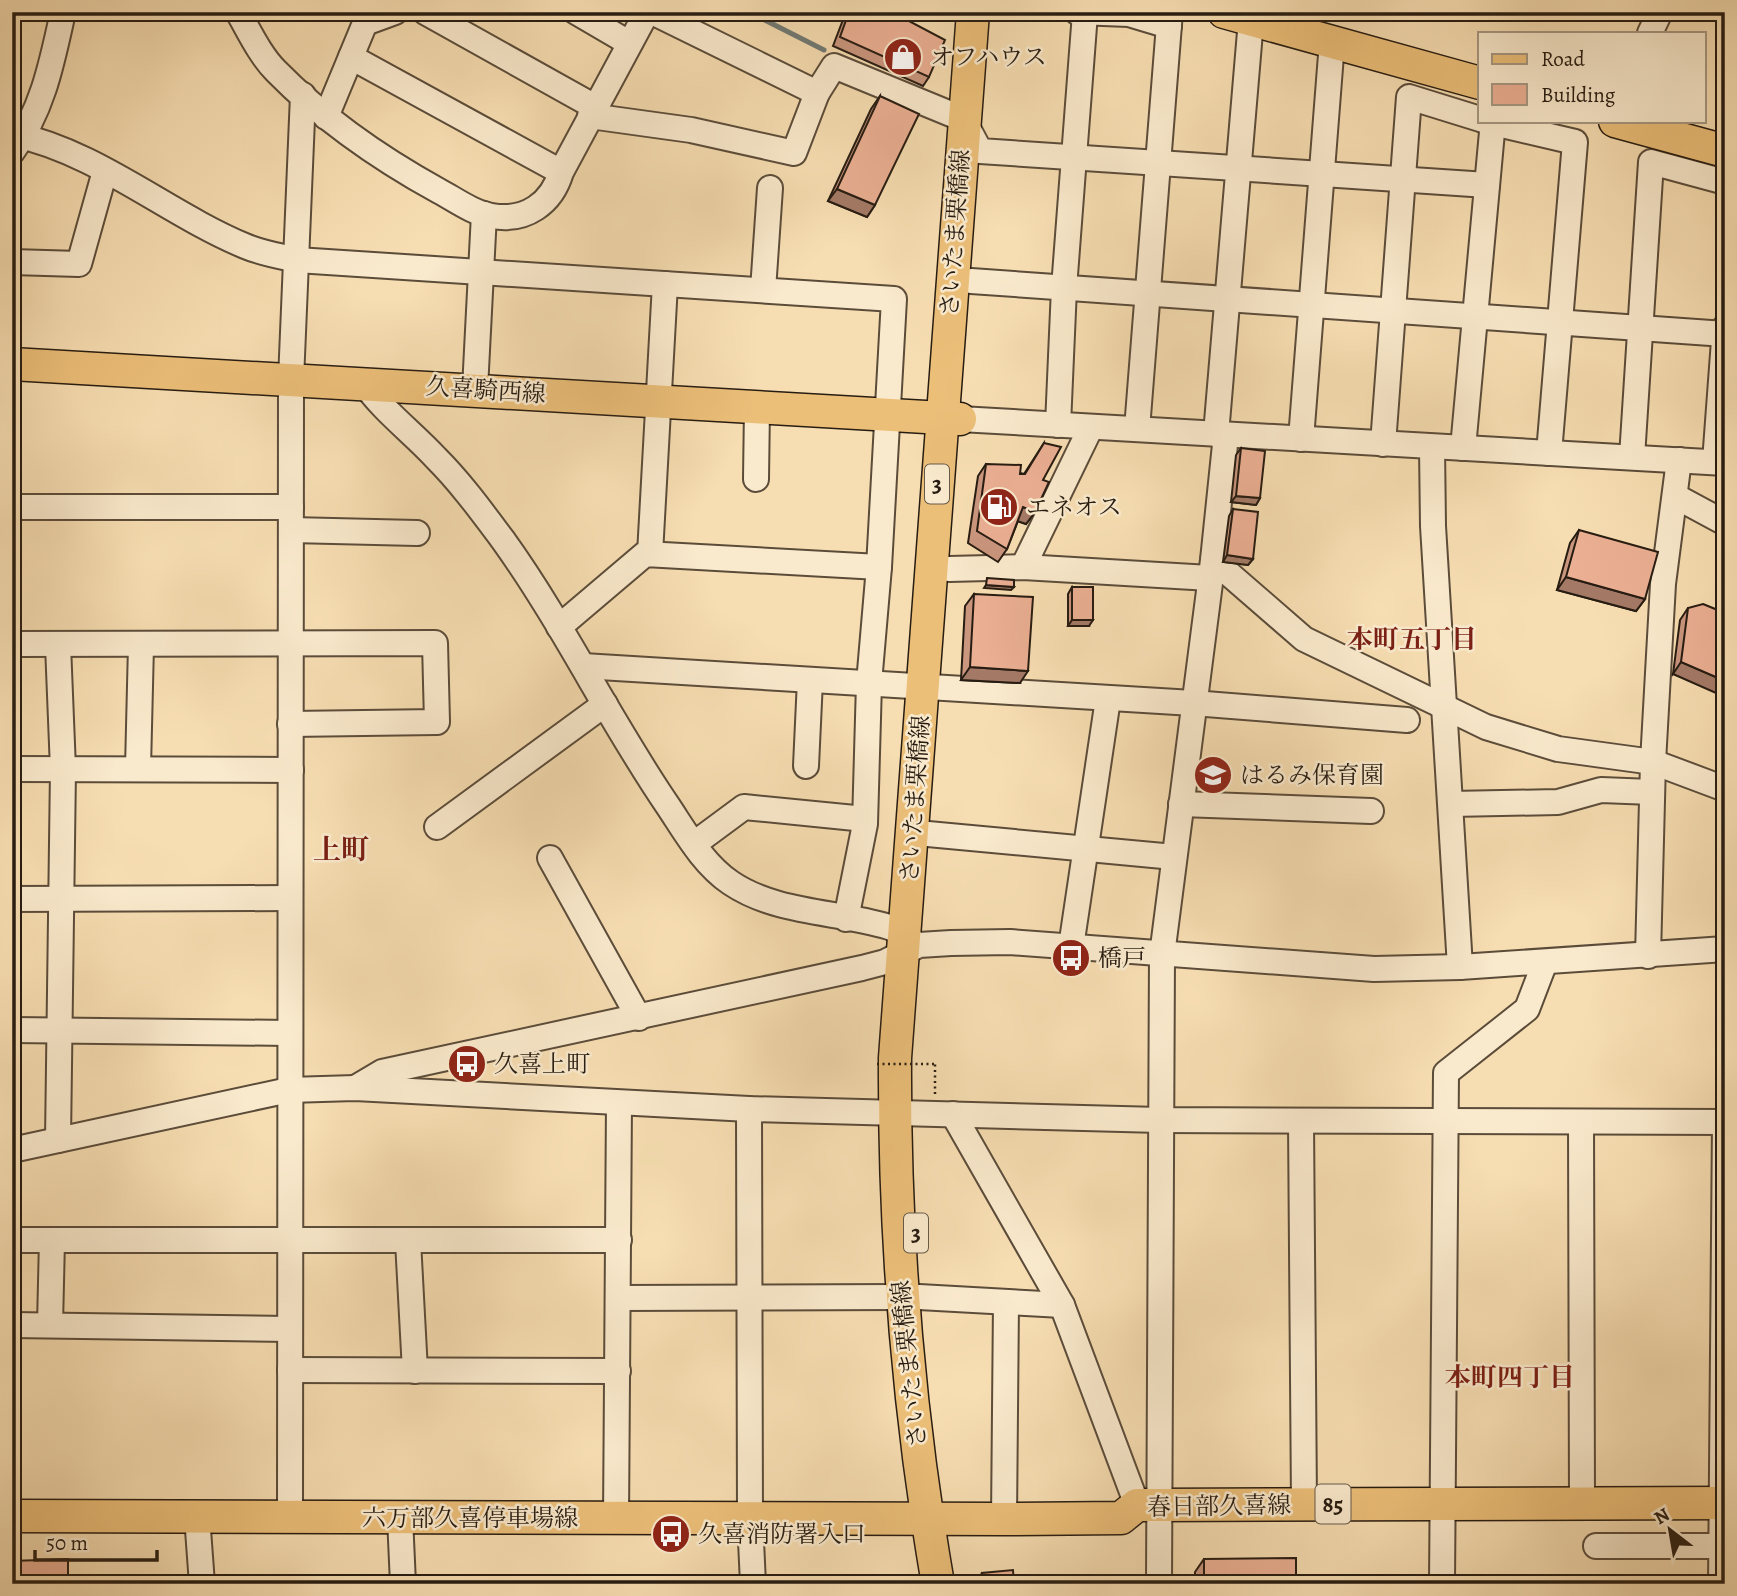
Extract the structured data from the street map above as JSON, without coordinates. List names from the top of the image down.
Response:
{
  "streets": {
    "main road": [
      "さいたま栗橋線",
      "久喜騎西線",
      "3",
      "85",
      "春日部久喜線",
      "六万部久喜停車場線"
    ]
  },
  "crossings": [
    ["さいたま栗橋線", "久喜騎西線"],
    ["さいたま栗橋線", "春日部久喜線"],
    ["さいたま栗橋線", "六万部久喜停車場線"],
    ["春日部久喜線", "六万部久喜停車場線"]
  ],
  "districts": ["本町五丁目", "上町", "本町四丁目"],
  "places": {
    "shop": ["オフハウス"],
    "fuel station": ["エネオス"],
    "school or university": ["はるみ保育園"],
    "bus stop": ["橋戸", "久喜上町", "久喜消防署入口"]
  },
  "legend": ["Road", "Building"],
  "scale_bar": "50 m",
  "north": "top left"
}
